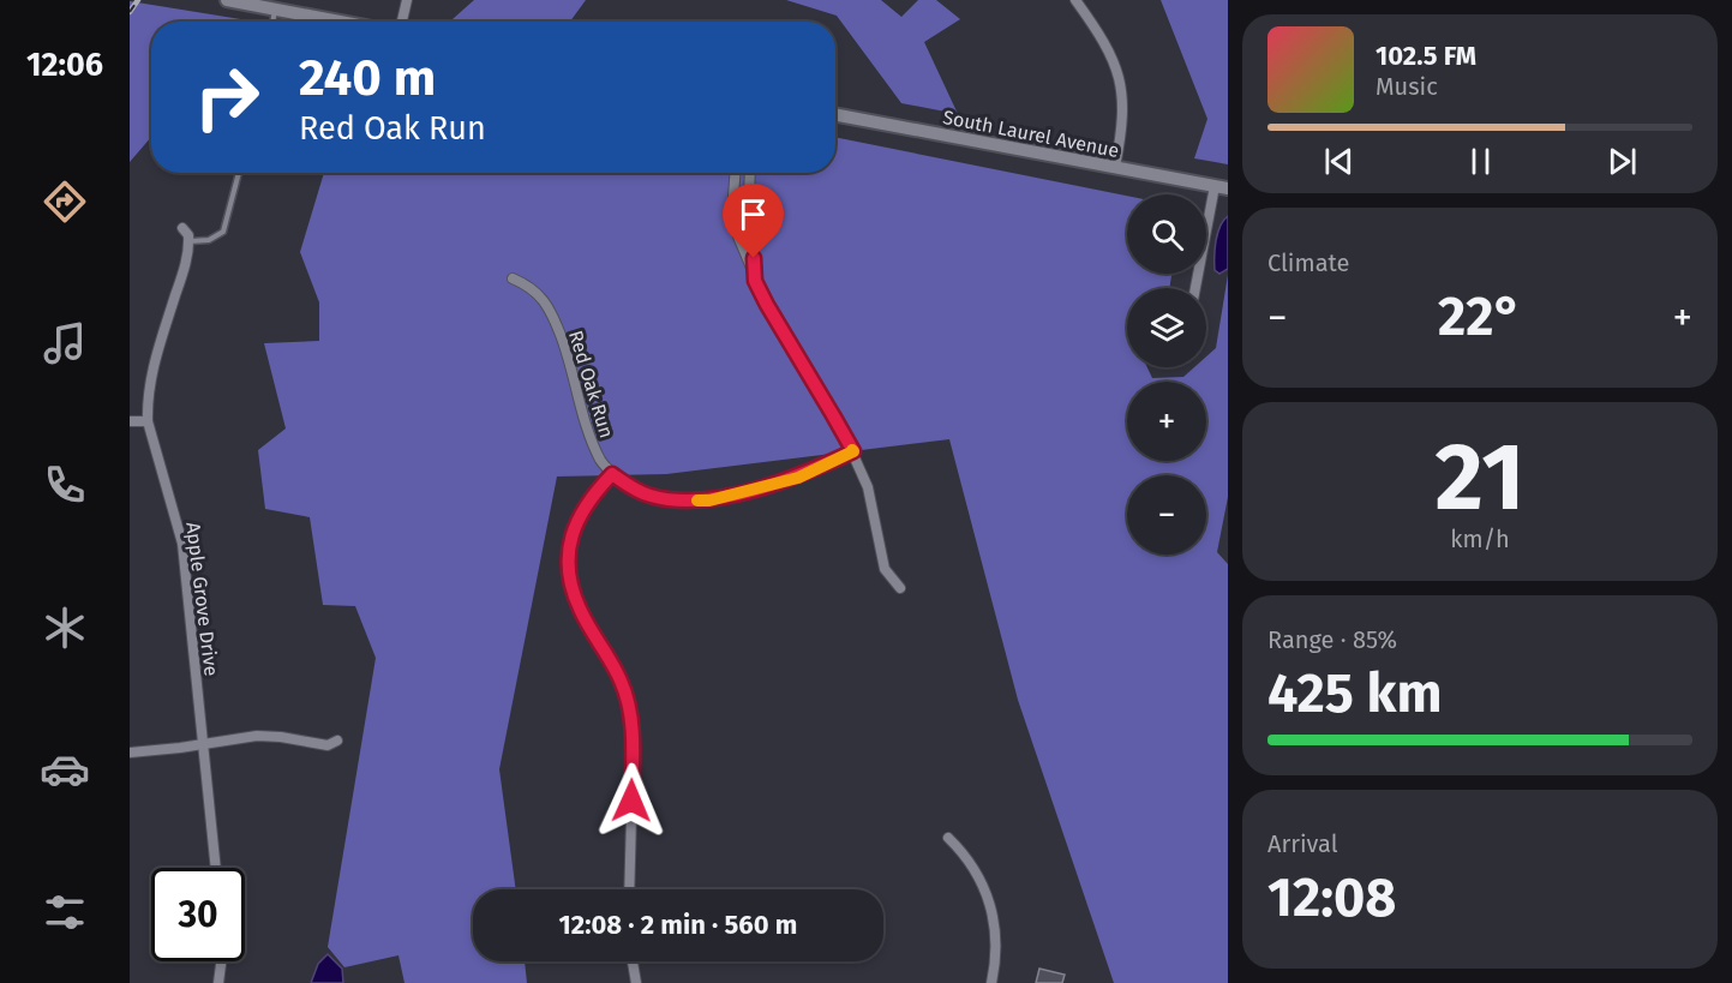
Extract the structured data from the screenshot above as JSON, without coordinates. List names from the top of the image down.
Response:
{
  "streets": {
    "main road": ["South Laurel Avenue"],
    "street": ["Red Oak Run", "Apple Grove Drive"]
  },
  "page": {
    "tabs": "12:06",
    "turn": ["240 m", "Red Oak Run"],
    "song": ["102.5 FM", "Music"],
    "map_buttons": ["+", "−"],
    "tile": [
      "Climate",
      ["21", "km/h"],
      ["Range · 85%", "425 km"],
      ["Arrival", "12:08"]
    ],
    "heat": ["−", "22°", "+"],
    "limit": "30",
    "trip": "12:08 · 2 min · 560 m"
  }
}
